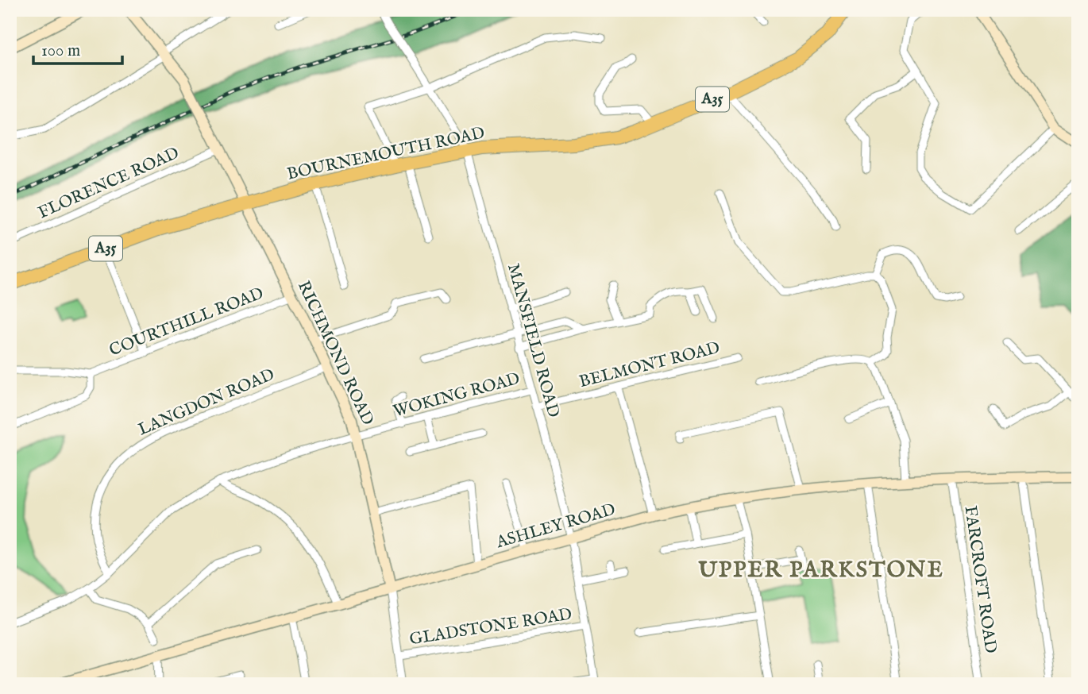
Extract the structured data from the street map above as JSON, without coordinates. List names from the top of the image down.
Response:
{
  "streets": {
    "highway": ["A35", "BOURNEMOUTH ROAD"],
    "main road": ["RICHMOND ROAD", "ASHLEY ROAD"],
    "street": [
      "FLORENCE ROAD",
      "COURTHILL ROAD",
      "MANSFIELD ROAD",
      "BELMONT ROAD",
      "WOKING ROAD",
      "LANGDON ROAD",
      "FARCROFT ROAD",
      "GLADSTONE ROAD"
    ]
  },
  "crossings": [
    ["BOURNEMOUTH ROAD", "MANSFIELD ROAD"],
    ["BOURNEMOUTH ROAD", "RICHMOND ROAD"],
    ["FLORENCE ROAD", "RICHMOND ROAD"],
    ["COURTHILL ROAD", "RICHMOND ROAD"],
    ["MANSFIELD ROAD", "BELMONT ROAD"],
    ["MANSFIELD ROAD", "WOKING ROAD"],
    ["MANSFIELD ROAD", "ASHLEY ROAD"],
    ["MANSFIELD ROAD", "GLADSTONE ROAD"],
    ["RICHMOND ROAD", "WOKING ROAD"],
    ["RICHMOND ROAD", "LANGDON ROAD"],
    ["RICHMOND ROAD", "ASHLEY ROAD"],
    ["WOKING ROAD", "LANGDON ROAD"],
    ["ASHLEY ROAD", "FARCROFT ROAD"]
  ],
  "districts": ["UPPER PARKSTONE"],
  "scale_bar": "100 m"
}
